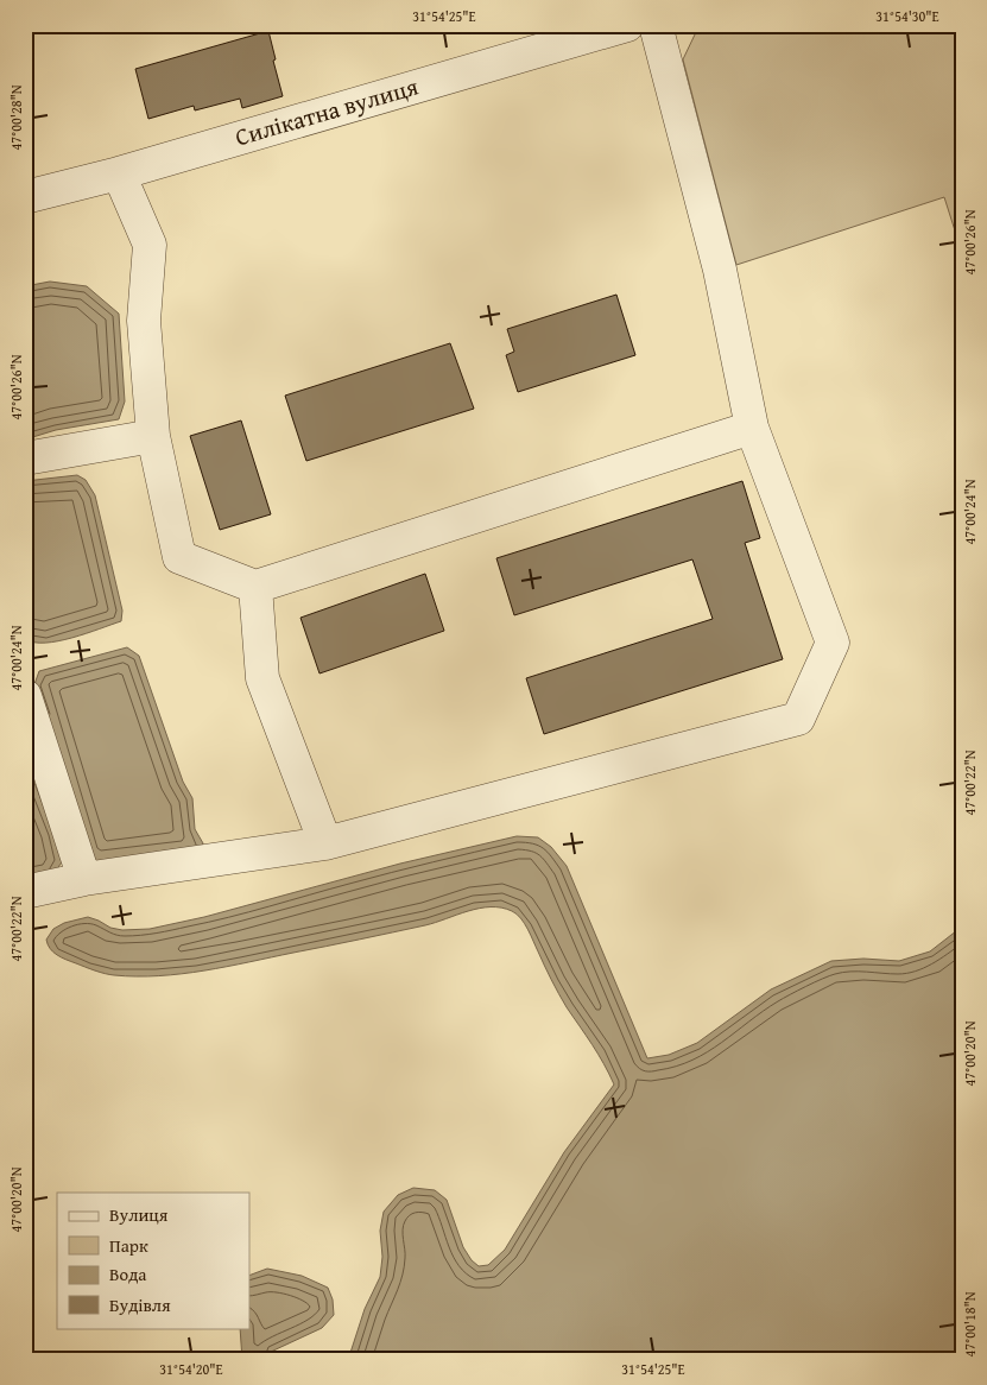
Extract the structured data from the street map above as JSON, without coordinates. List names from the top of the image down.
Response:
{
  "streets": {
    "street": ["Силікатна вулиця"]
  },
  "legend": [
    "Вулиця",
    "Парк",
    "Вода",
    "Будівля"
  ],
  "coordinates": [
    "31°54'25\"E",
    "31°54'30\"E",
    "47°00'28\"N",
    "47°00'26\"N",
    "47°00'24\"N",
    "47°00'22\"N",
    "47°00'20\"N",
    "47°00'18\"N",
    "31°54'20\"E"
  ]
}
